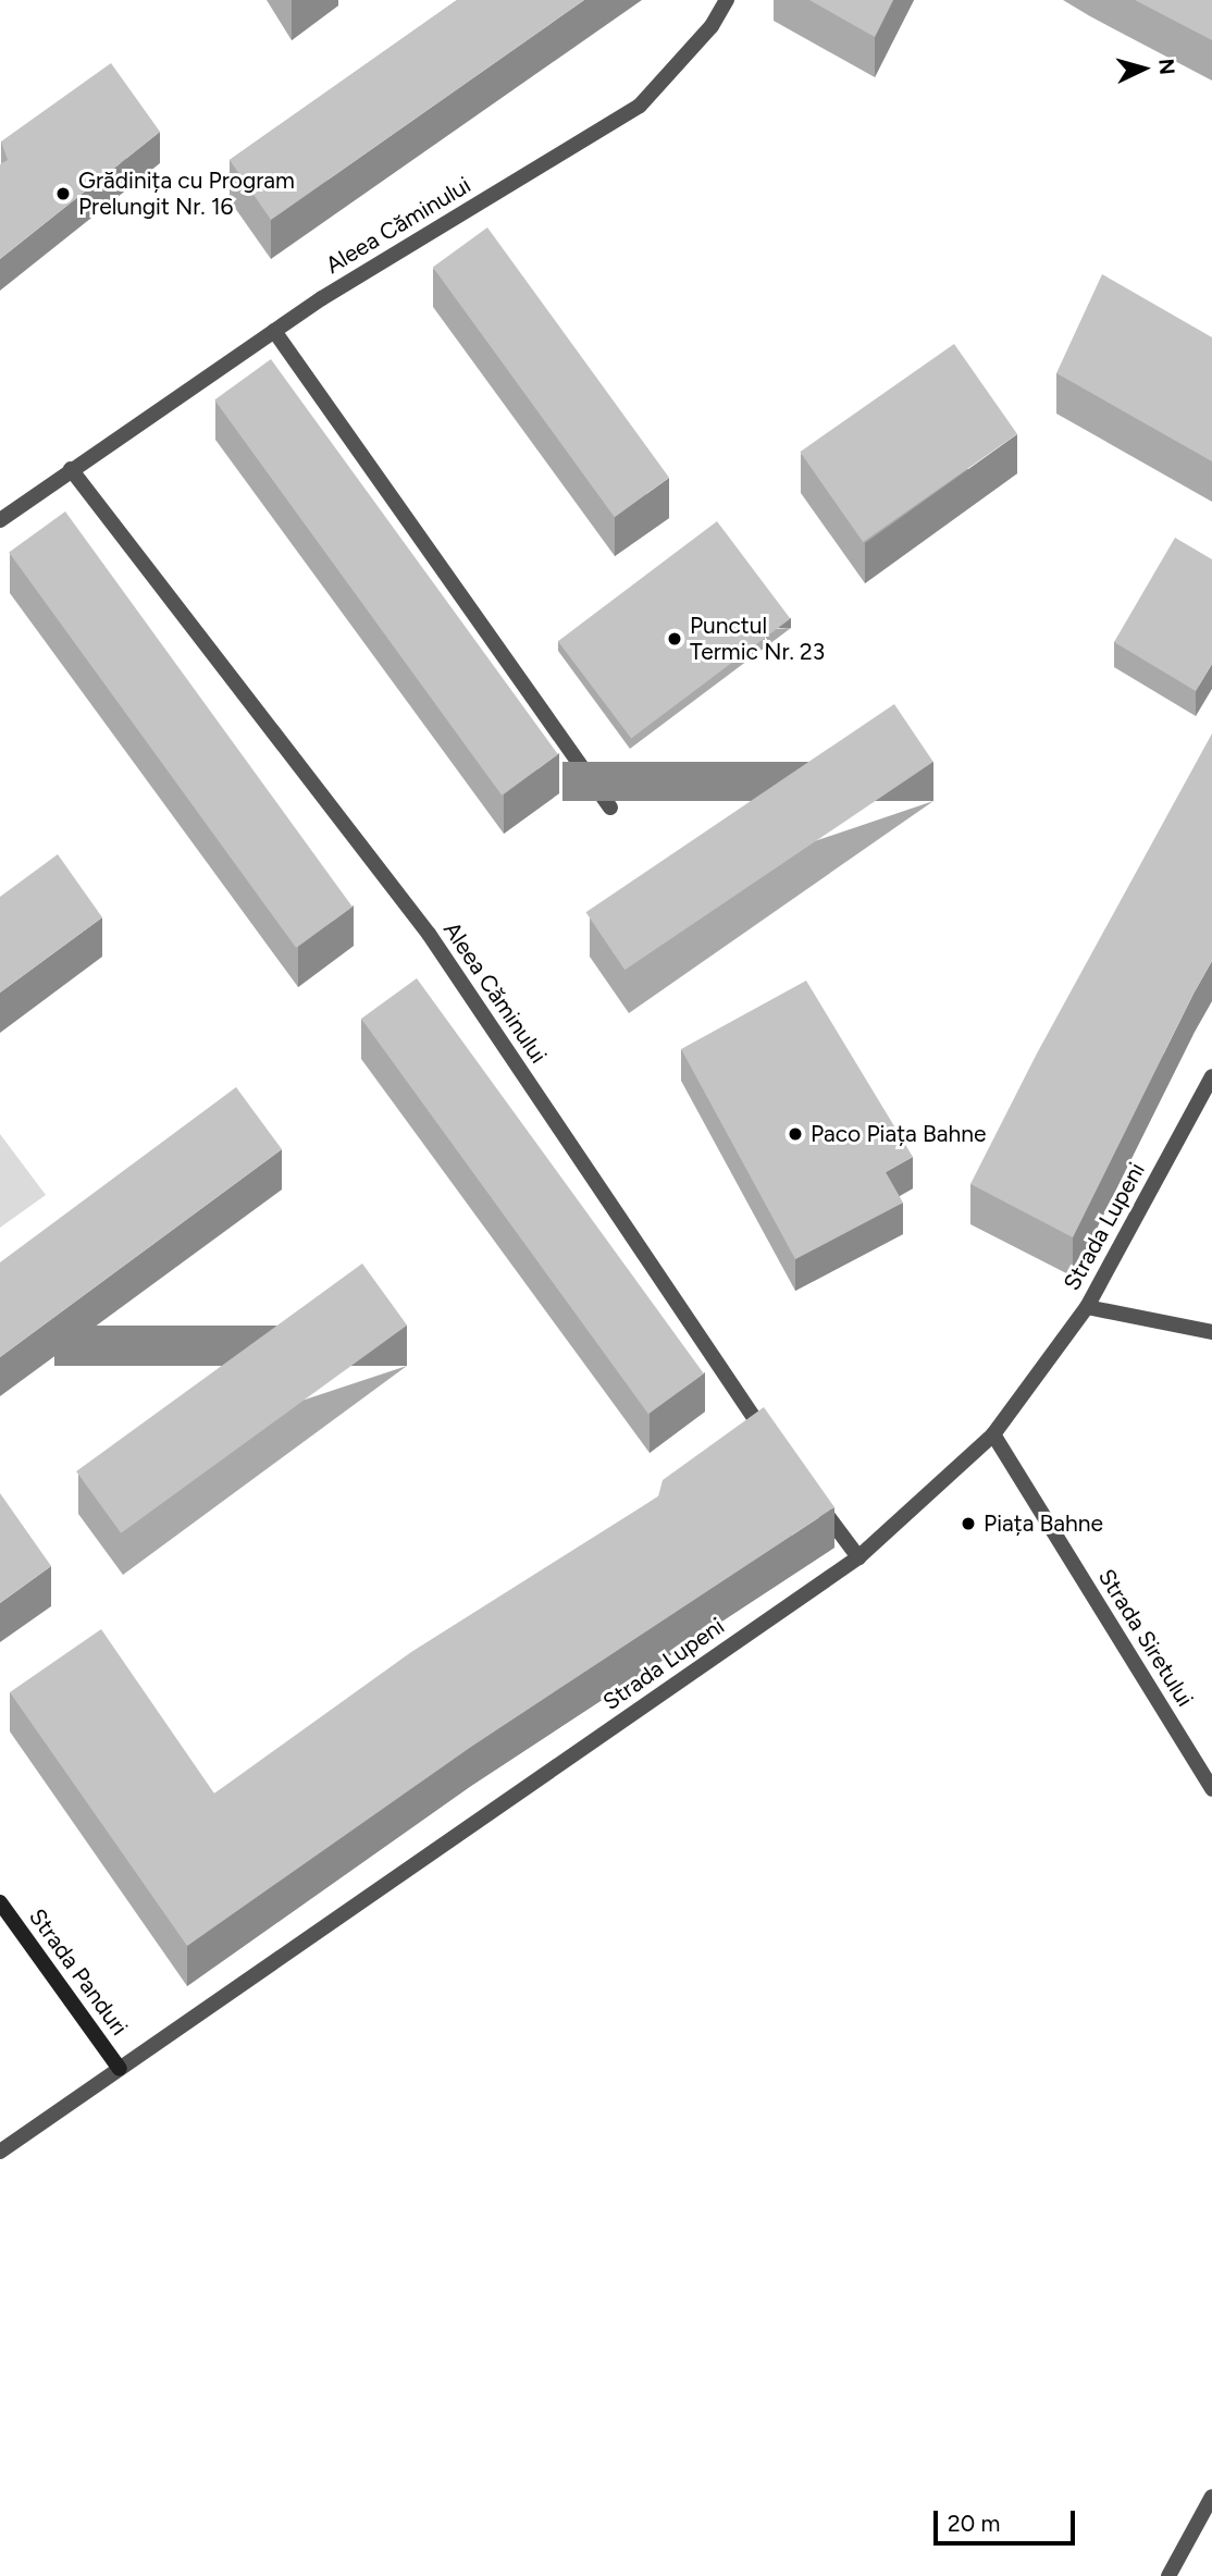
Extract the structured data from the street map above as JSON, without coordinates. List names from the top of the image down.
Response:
{
  "streets": {
    "street": [
      "Aleea Căminului",
      "Strada Lupeni",
      "Strada Siretului",
      "Strada Panduri"
    ]
  },
  "crossings": [
    ["Strada Lupeni", "Strada Siretului"],
    ["Strada Lupeni", "Strada Panduri"]
  ],
  "places": [
    "Grădinița cu Program Prelungit Nr. 16",
    "Punctul Termic Nr. 23",
    "Paco Piața Bahne",
    "Piața Bahne"
  ],
  "scale_bar": "20 m",
  "north": "right"
}
